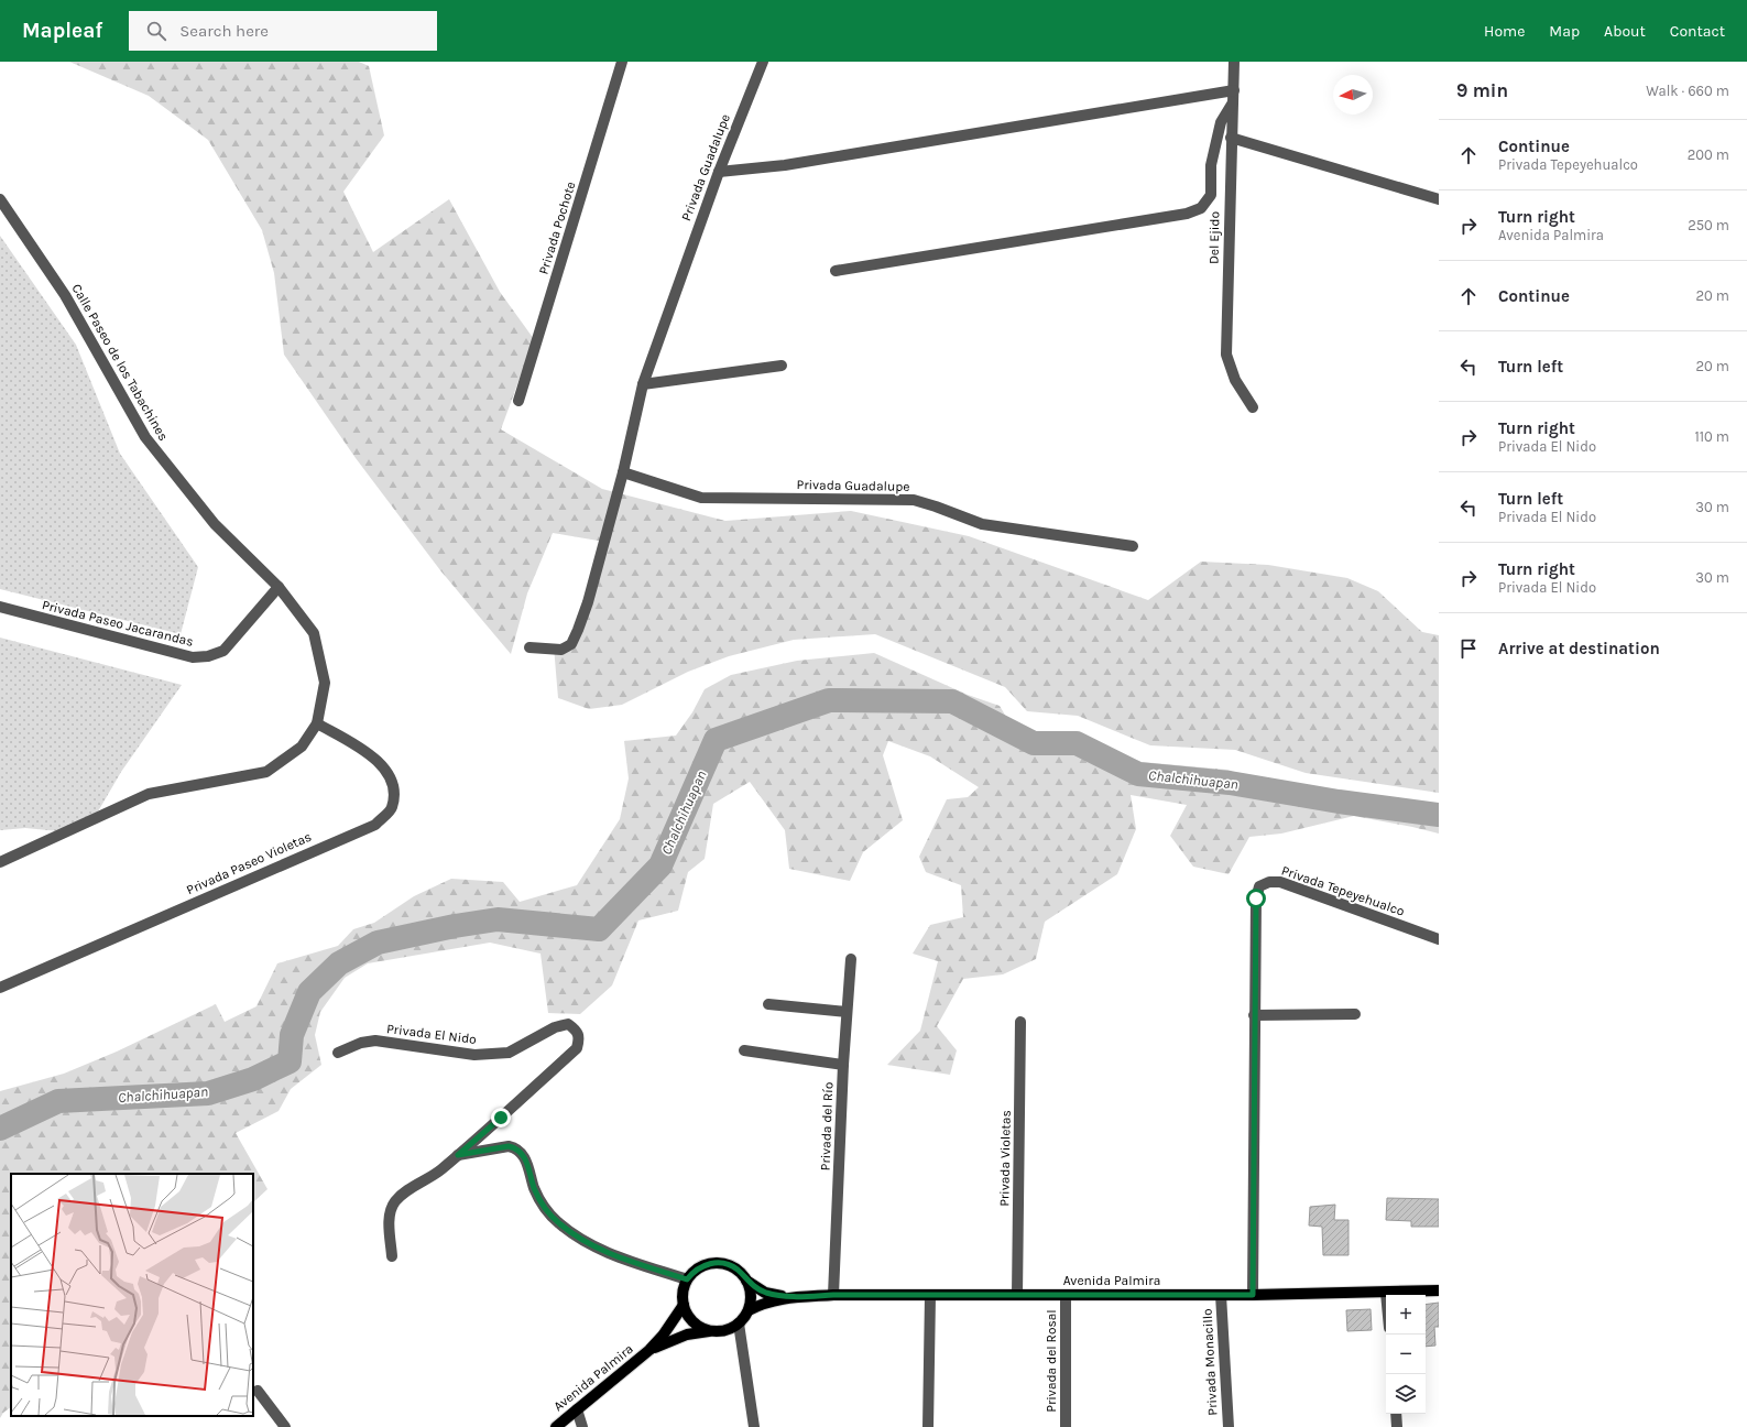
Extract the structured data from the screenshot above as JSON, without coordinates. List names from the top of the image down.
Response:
{
  "streets": {
    "main road": ["Avenida Palmira"],
    "street": [
      "Privada Guadalupe",
      "Privada Pochote",
      "Del Ejido",
      "Calle Paseo de los Tabachines",
      "Privada Paseo Jacarandas",
      "Privada Paseo Violetas",
      "Privada Tepeyehualco",
      "Privada El Nido",
      "Privada del Río",
      "Privada Violetas",
      "Privada del Rosal",
      "Privada Monacillo"
    ]
  },
  "crossings": [
    ["Calle Paseo de los Tabachines", "Privada Paseo Jacarandas"],
    ["Calle Paseo de los Tabachines", "Privada Paseo Violetas"],
    ["Privada Tepeyehualco", "Avenida Palmira"],
    ["Privada del Río", "Avenida Palmira"],
    ["Privada Violetas", "Avenida Palmira"],
    ["Avenida Palmira", "Privada del Rosal"],
    ["Avenida Palmira", "Privada Monacillo"]
  ],
  "water": ["Chalchihuapan"],
  "north": "left",
  "page": {
    "header": "Mapleaf",
    "search": "Search here",
    "nav": [
      "Home",
      "Map",
      "About",
      "Contact"
    ],
    "heading": ["9 min", "Walk · 660 m"],
    "list": [
      ["Continue", "Privada Tepeyehualco", "200 m"],
      ["Turn right", "Avenida Palmira", "250 m"],
      ["Continue", "20 m"],
      ["Turn left", "20 m"],
      ["Turn right", "Privada El Nido", "110 m"],
      ["Turn left", "Privada El Nido", "30 m"],
      ["Turn right", "Privada El Nido", "30 m"],
      "Arrive at destination"
    ],
    "map_buttons": ["+", "−"]
  }
}
